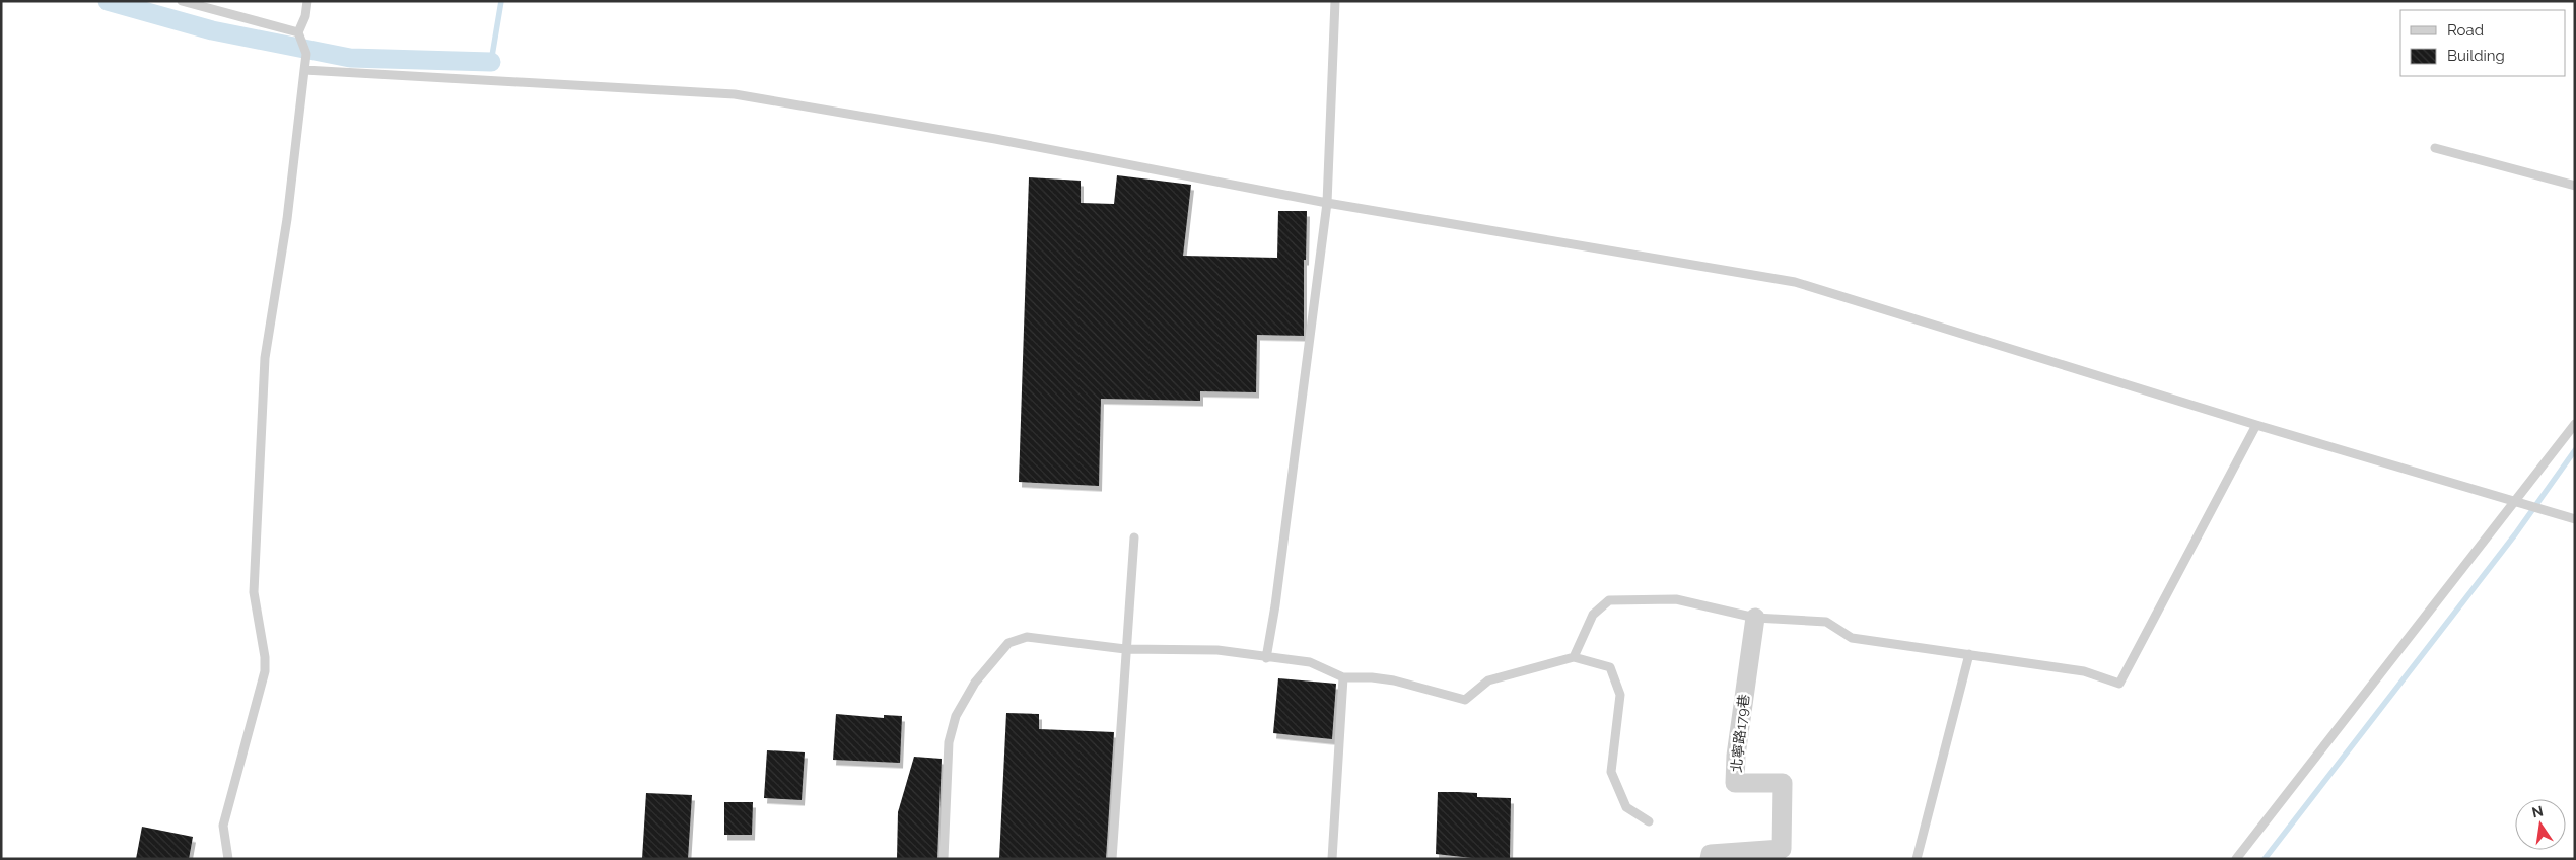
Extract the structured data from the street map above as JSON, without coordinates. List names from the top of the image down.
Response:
{
  "streets": {
    "street": ["北寧路179巷"]
  },
  "legend": ["Road", "Building"],
  "north": "top"
}
